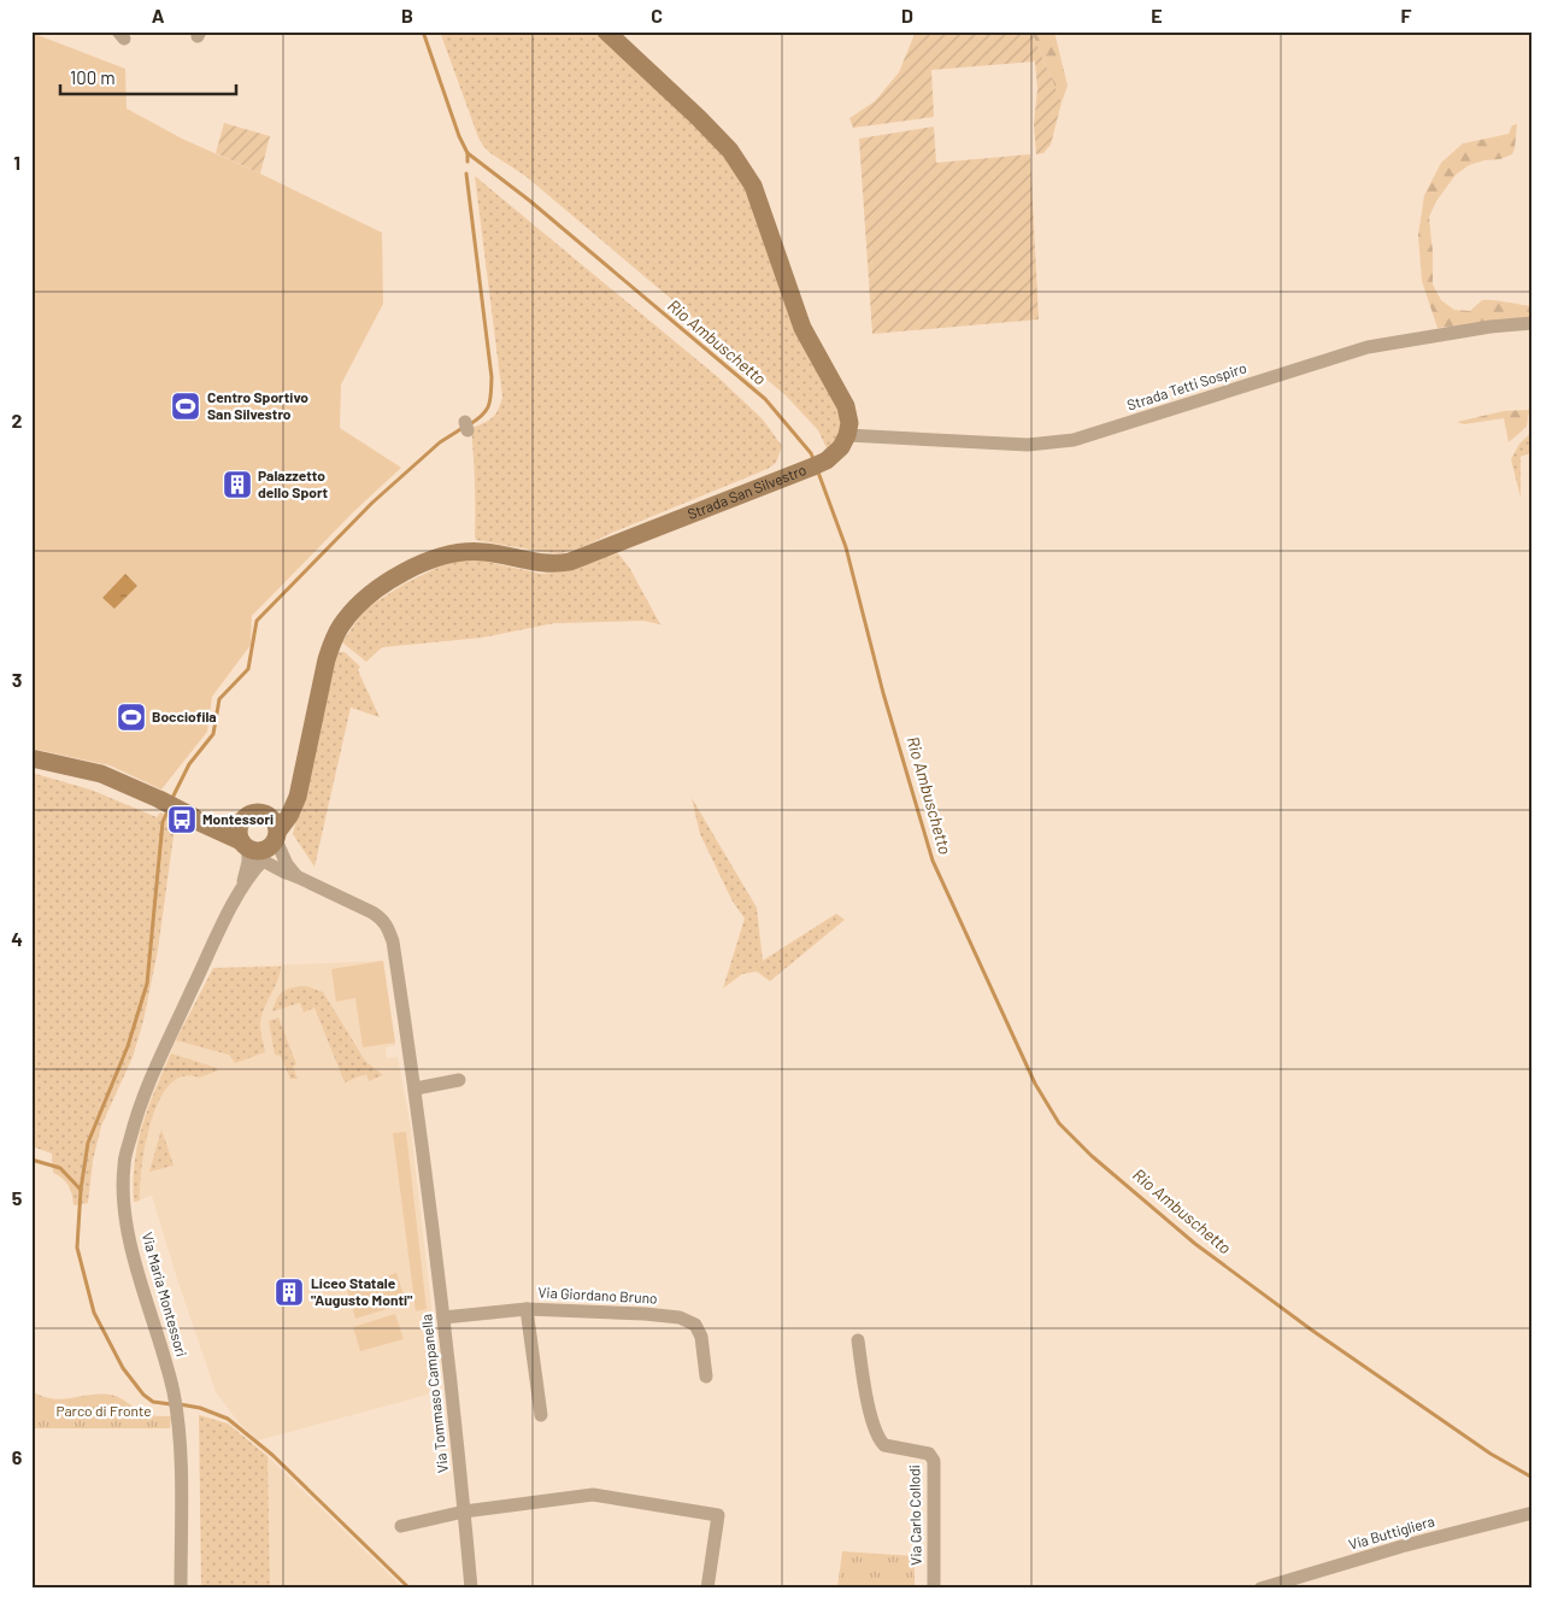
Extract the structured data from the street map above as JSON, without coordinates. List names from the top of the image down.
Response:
{
  "streets": {
    "street": [
      "Strada Tetti Sospiro",
      "Strada San Silvestro",
      "Via Maria Montessori",
      "Via Giordano Bruno",
      "Via Tommaso Campanella",
      "Via Carlo Collodi",
      "Via Buttigliera"
    ]
  },
  "crossings": [
    ["Strada Tetti Sospiro", "Strada San Silvestro"],
    ["Strada San Silvestro", "Via Maria Montessori"],
    ["Strada San Silvestro", "Via Tommaso Campanella"],
    ["Via Maria Montessori", "Via Tommaso Campanella"],
    ["Via Giordano Bruno", "Via Tommaso Campanella"]
  ],
  "water": ["Rio Ambuschetto"],
  "parks": ["Parco di Fronte"],
  "places": {
    "sports": ["Centro Sportivo San Silvestro", "Bocciofila"],
    "building": ["Palazzetto dello Sport", "Liceo Statale \"Augusto Monti\""],
    "bus stop": ["Montessori"]
  },
  "scale_bar": "100 m",
  "grid": {
    "columns": [
      "A",
      "B",
      "C",
      "D",
      "E",
      "F"
    ],
    "rows": [
      "1",
      "2",
      "3",
      "4",
      "5",
      "6"
    ]
  }
}
